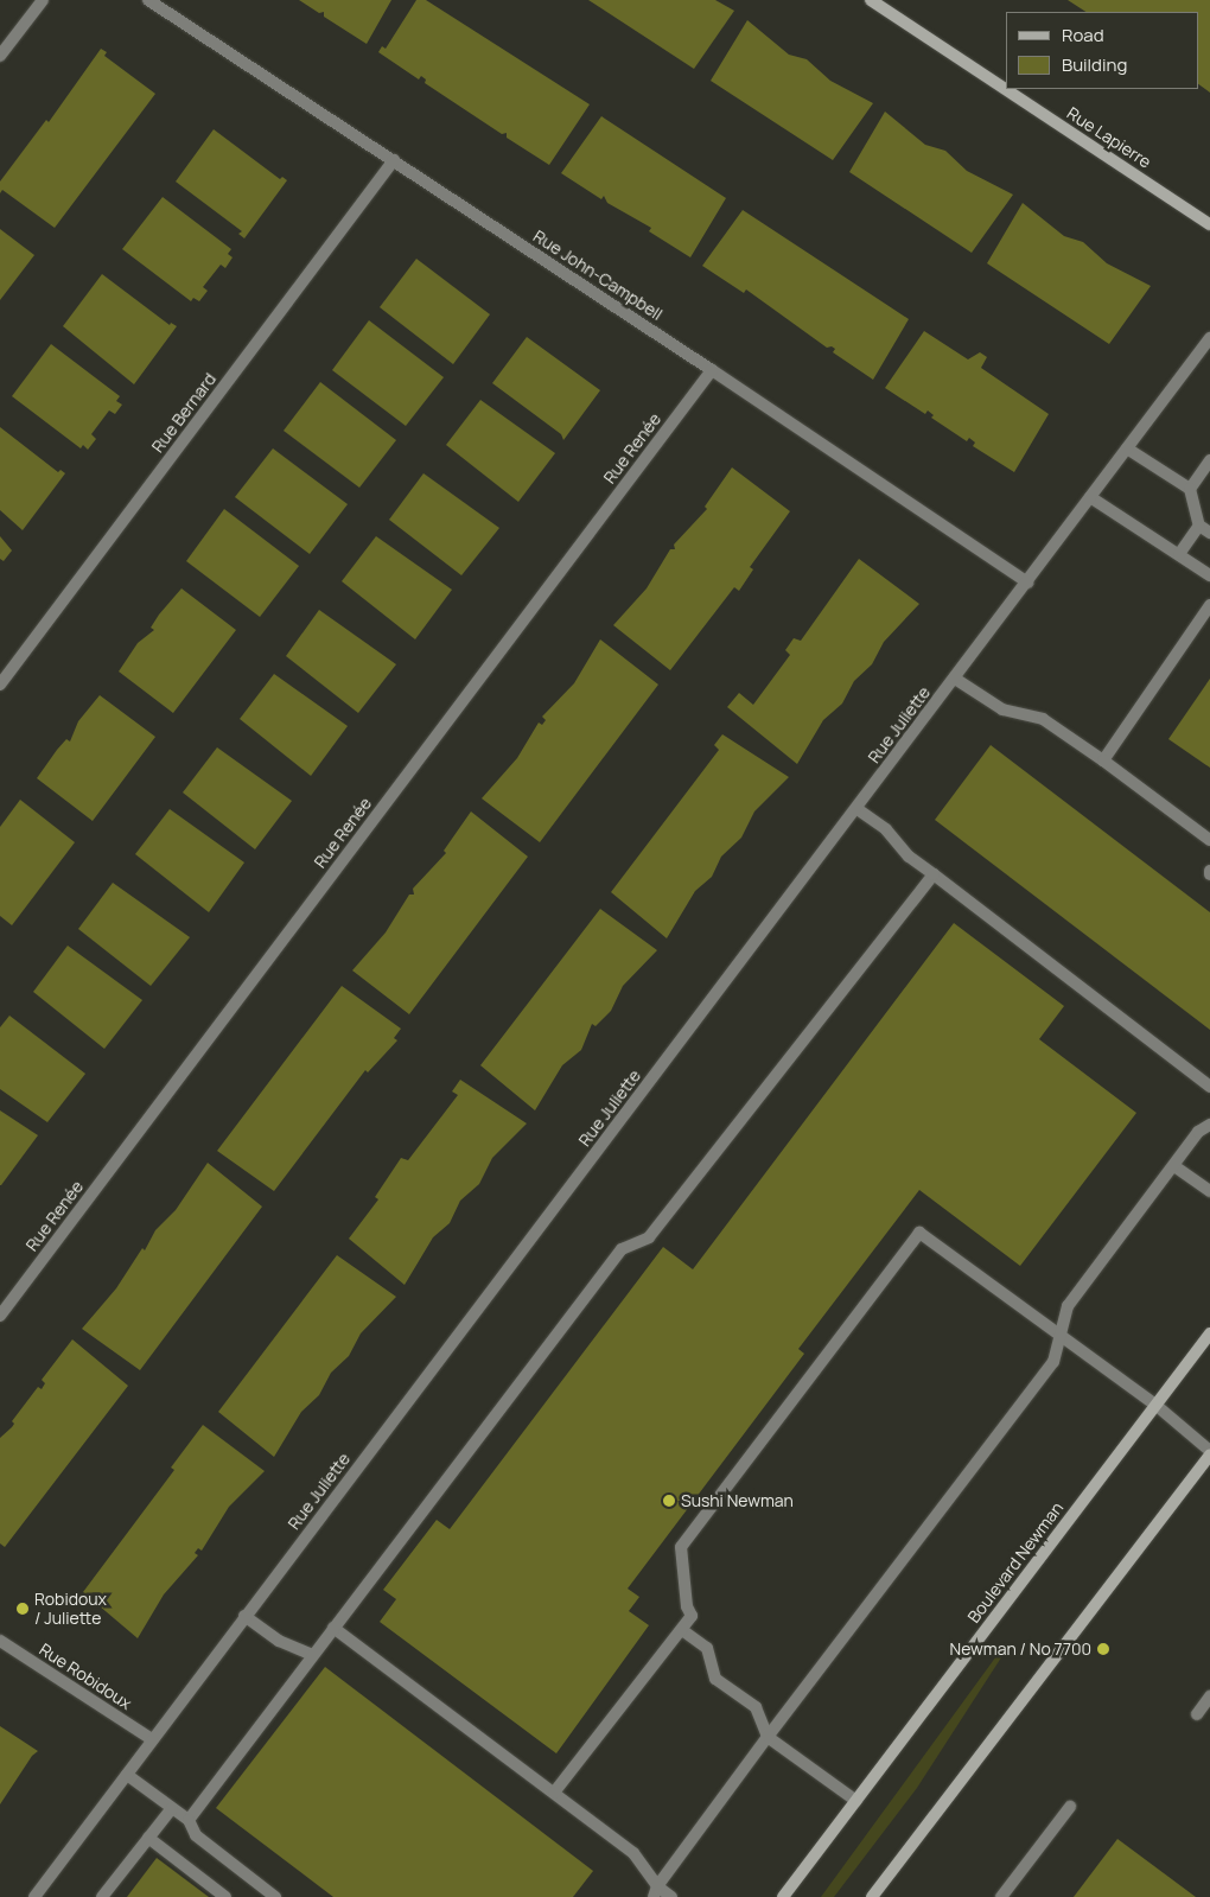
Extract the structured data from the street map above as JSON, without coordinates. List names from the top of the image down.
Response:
{
  "streets": {
    "main road": ["Rue Lapierre", "Boulevard Newman"],
    "street": [
      "Rue John-Campbell",
      "Rue Bernard",
      "Rue Renée",
      "Rue Juliette",
      "Rue Robidoux"
    ]
  },
  "crossings": [
    ["Rue John-Campbell", "Rue Bernard"],
    ["Rue John-Campbell", "Rue Renée"],
    ["Rue John-Campbell", "Rue Juliette"],
    ["Rue Juliette", "Rue Robidoux"]
  ],
  "places": ["Sushi Newman", "Robidoux / Juliette", "Newman / No 7700"],
  "legend": ["Road", "Building"]
}
